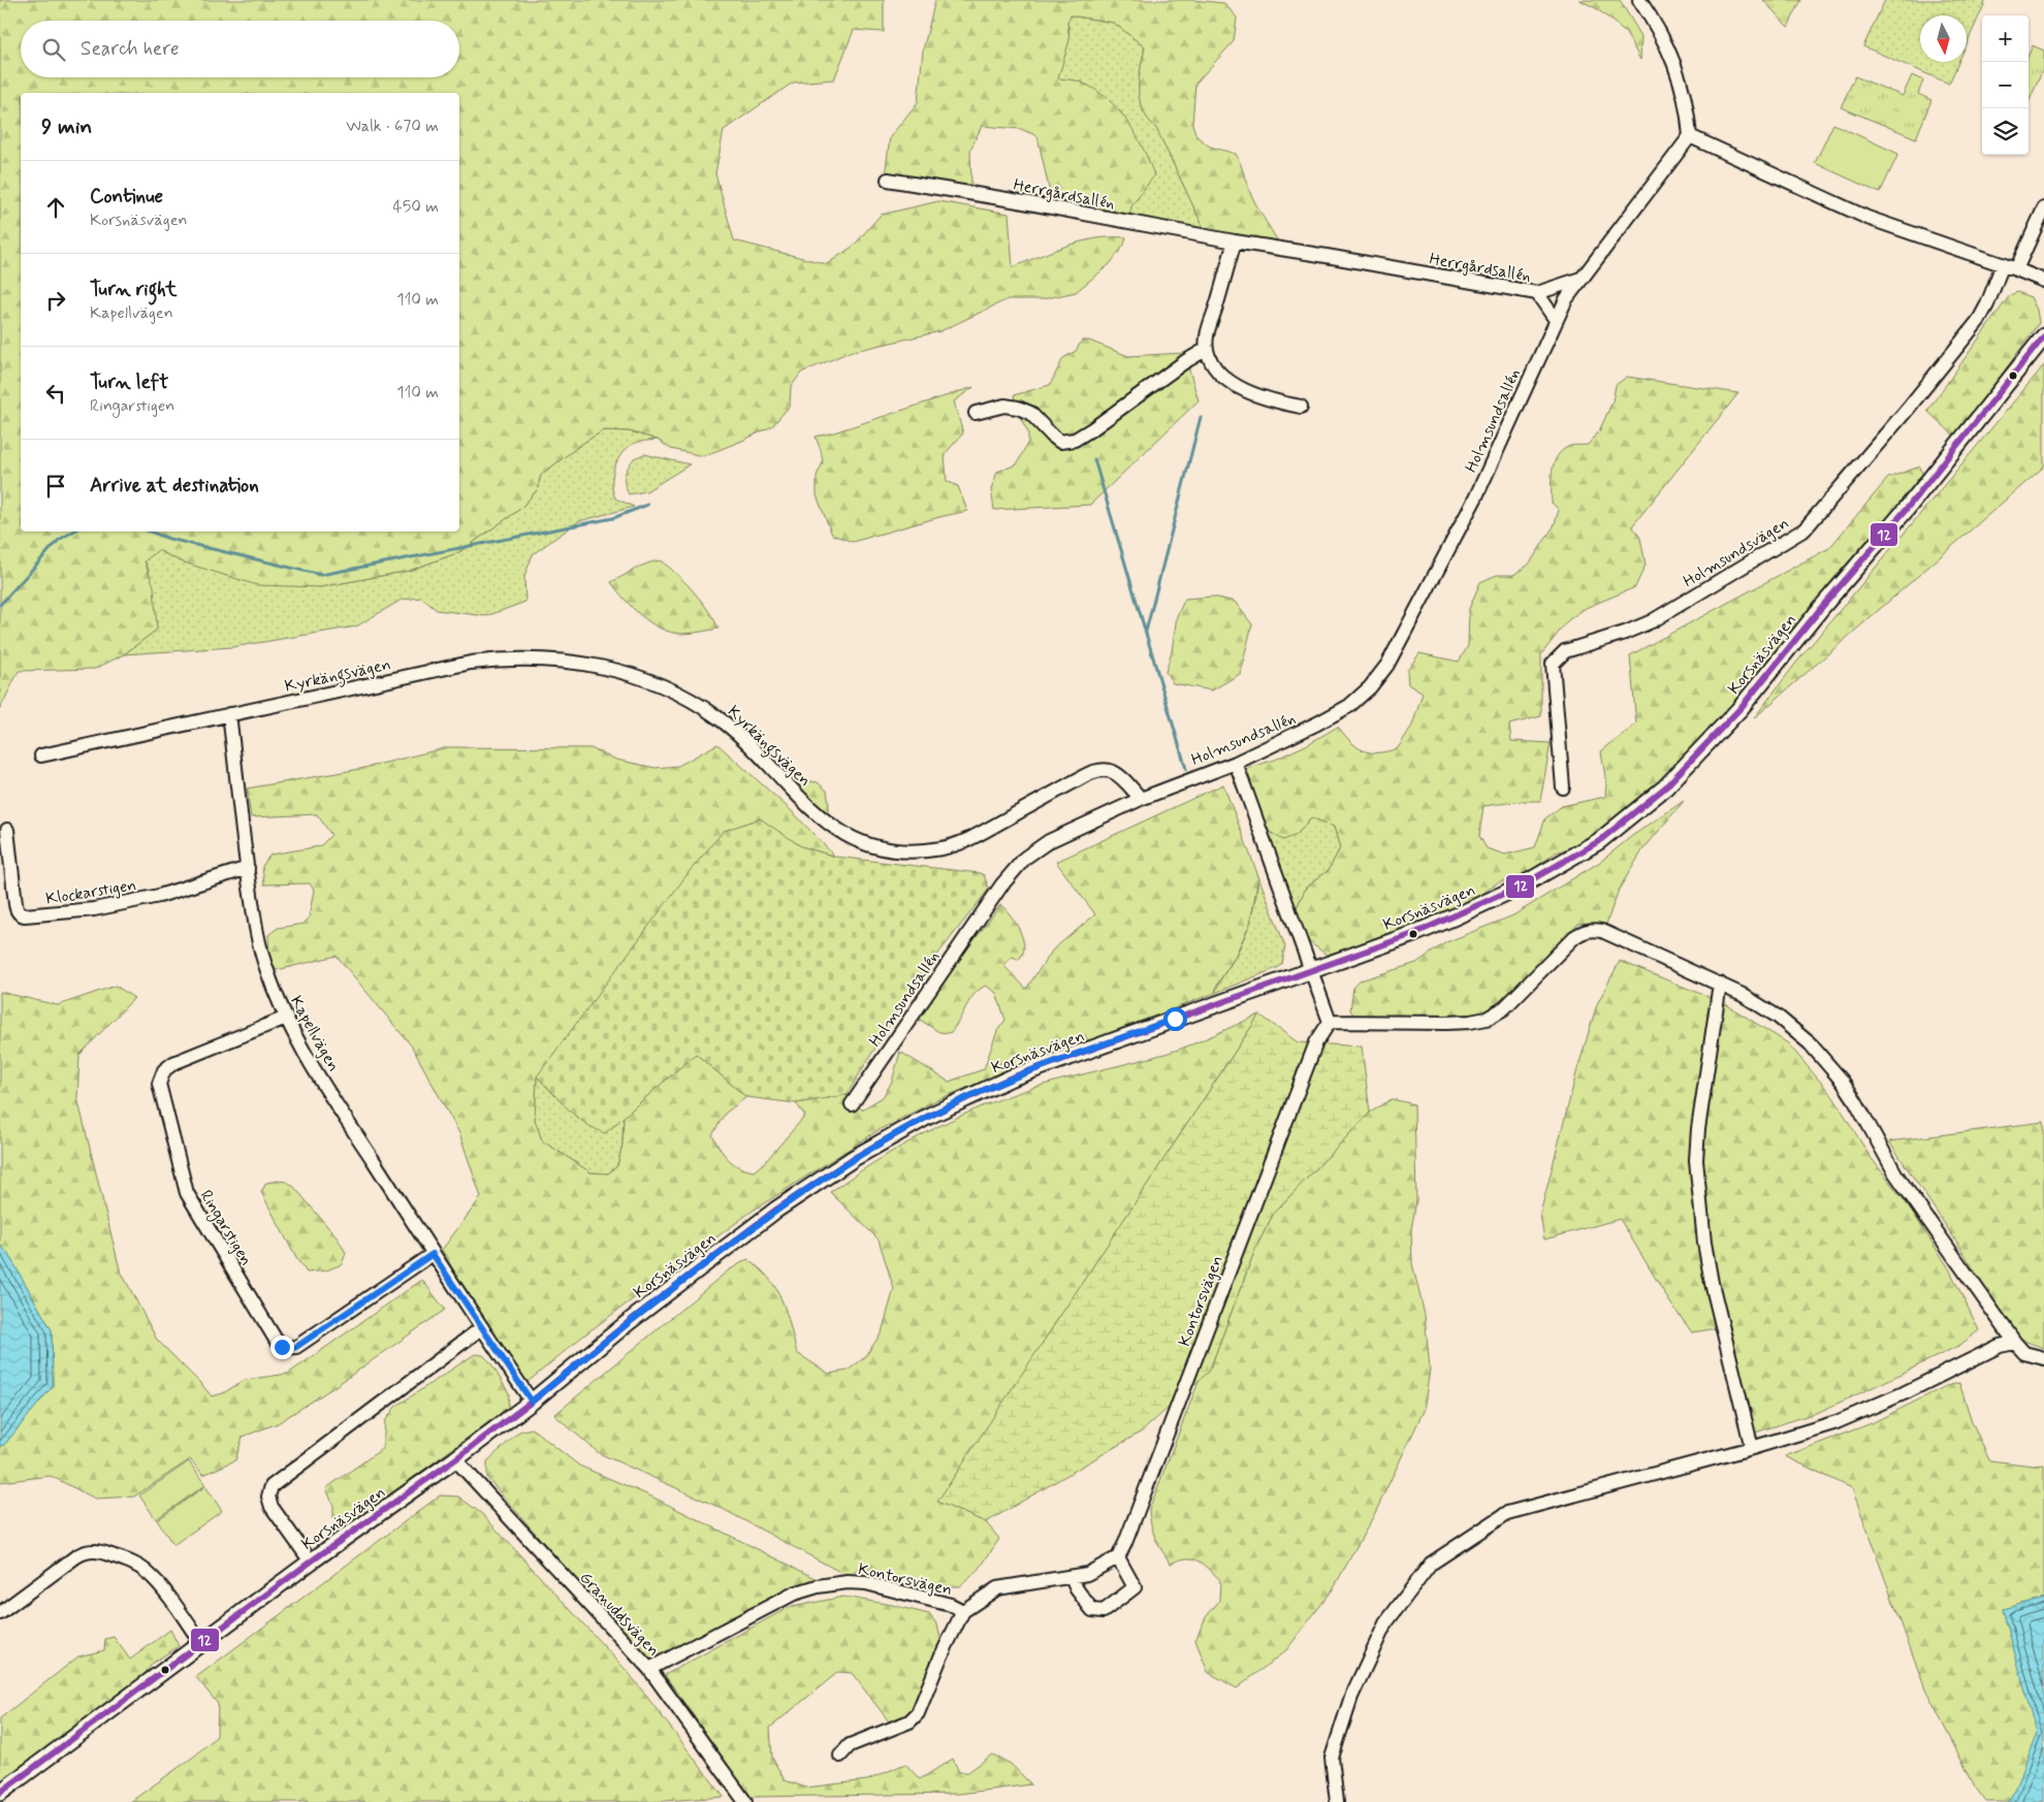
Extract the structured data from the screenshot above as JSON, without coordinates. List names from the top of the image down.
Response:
{
  "streets": {
    "street": [
      "Herrgårdsallén",
      "Holmsundsallén",
      "Holmsundsvägen",
      "Korsnäsvägen",
      "Kyrkängsvägen",
      "Klockarstigen",
      "Kapellvägen",
      "Ringarstigen",
      "Kontorsvägen",
      "Granuddsvägen"
    ]
  },
  "crossings": [
    ["Holmsundsallén", "Kyrkängsvägen"],
    ["Korsnäsvägen", "Kapellvägen"],
    ["Korsnäsvägen", "Granuddsvägen"],
    ["Kyrkängsvägen", "Kapellvägen"],
    ["Klockarstigen", "Kapellvägen"],
    ["Kapellvägen", "Ringarstigen"],
    ["Kontorsvägen", "Granuddsvägen"]
  ],
  "lines": ["transit line 12"],
  "north": "bottom",
  "page": {
    "map_buttons": ["+", "−"],
    "search": "Search here",
    "heading": ["9 min", "Walk · 670 m"],
    "list": [
      ["Continue", "Korsnäsvägen", "450 m"],
      ["Turn right", "Kapellvägen", "110 m"],
      ["Turn left", "Ringarstigen", "110 m"],
      "Arrive at destination"
    ]
  }
}
